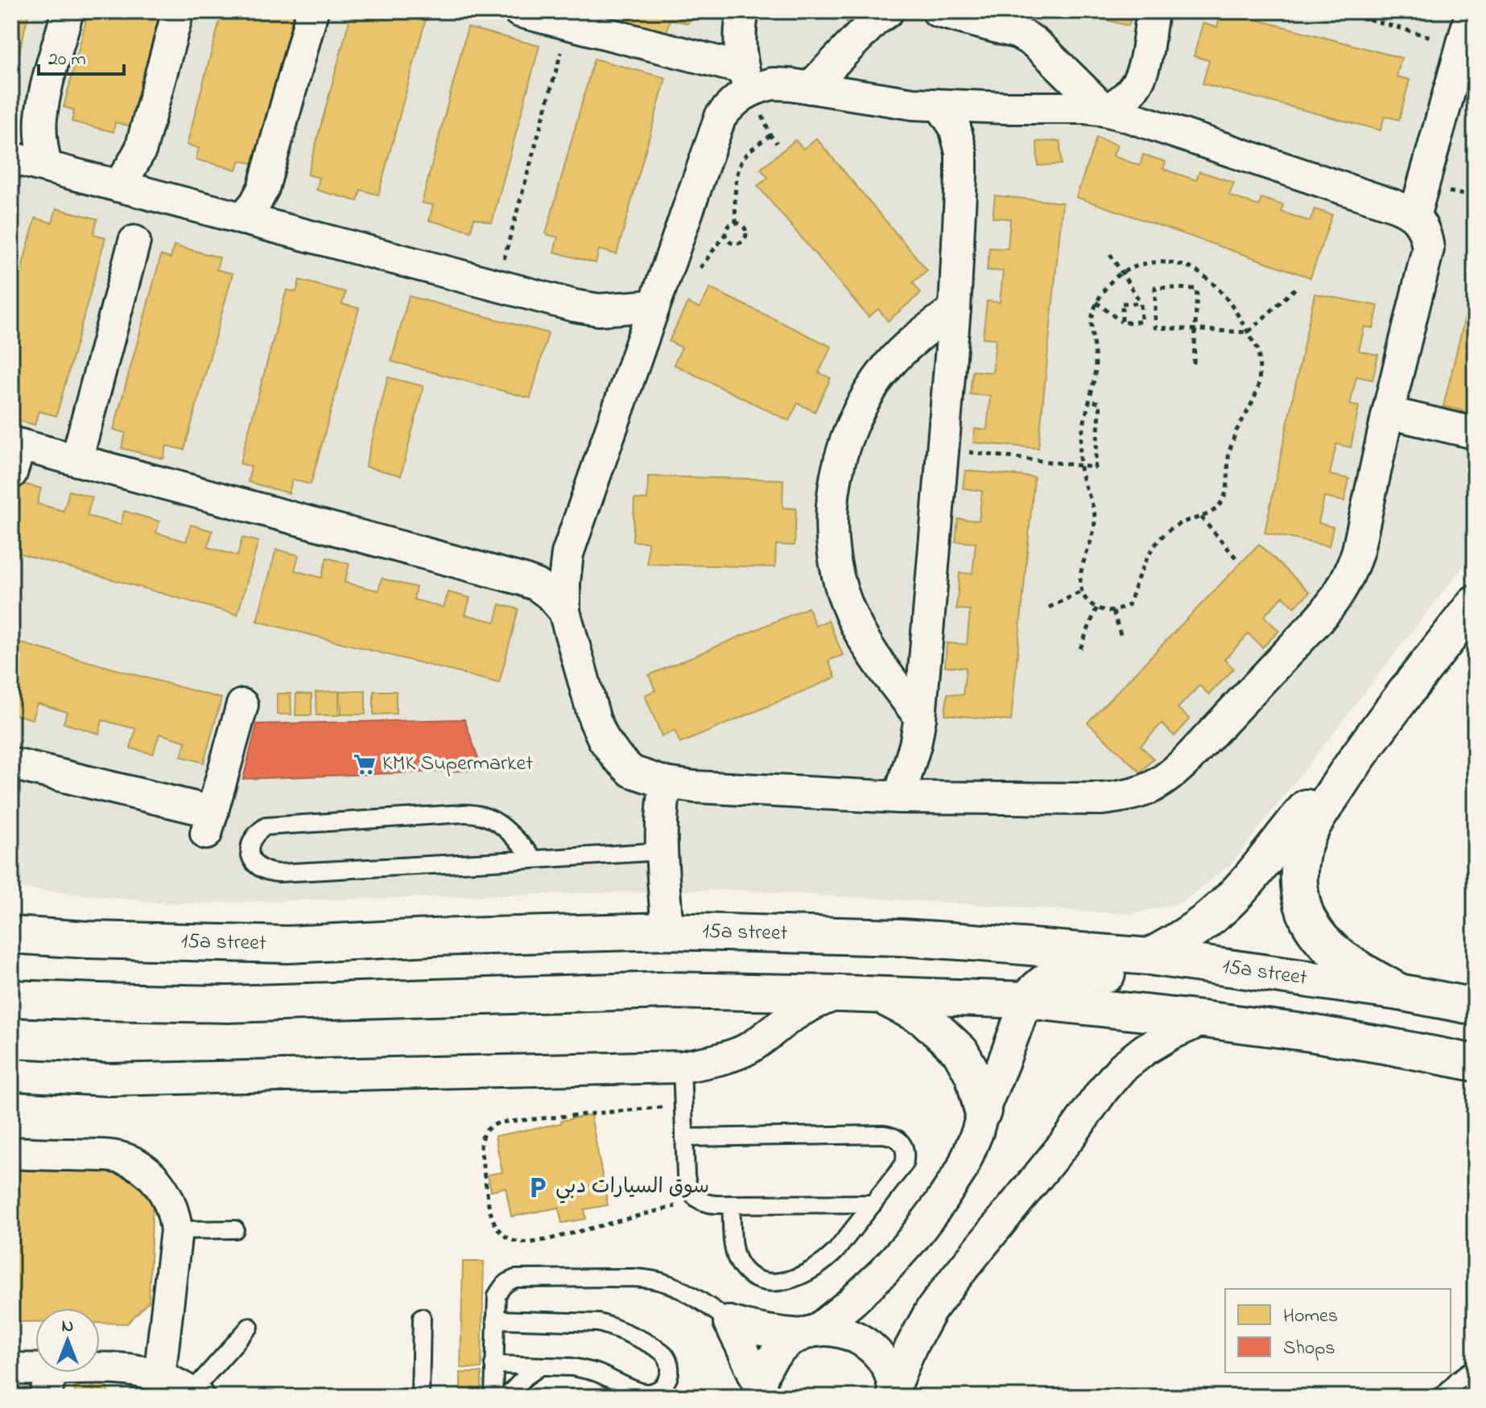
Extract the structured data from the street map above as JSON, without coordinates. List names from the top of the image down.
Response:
{
  "streets": {
    "main road": ["15a street"]
  },
  "places": {
    "supermarket": ["KMK Supermarket"],
    "parking": ["سوق السيارات دبي"]
  },
  "legend": ["Homes", "Shops"],
  "scale_bar": "20 m",
  "north": "top"
}
